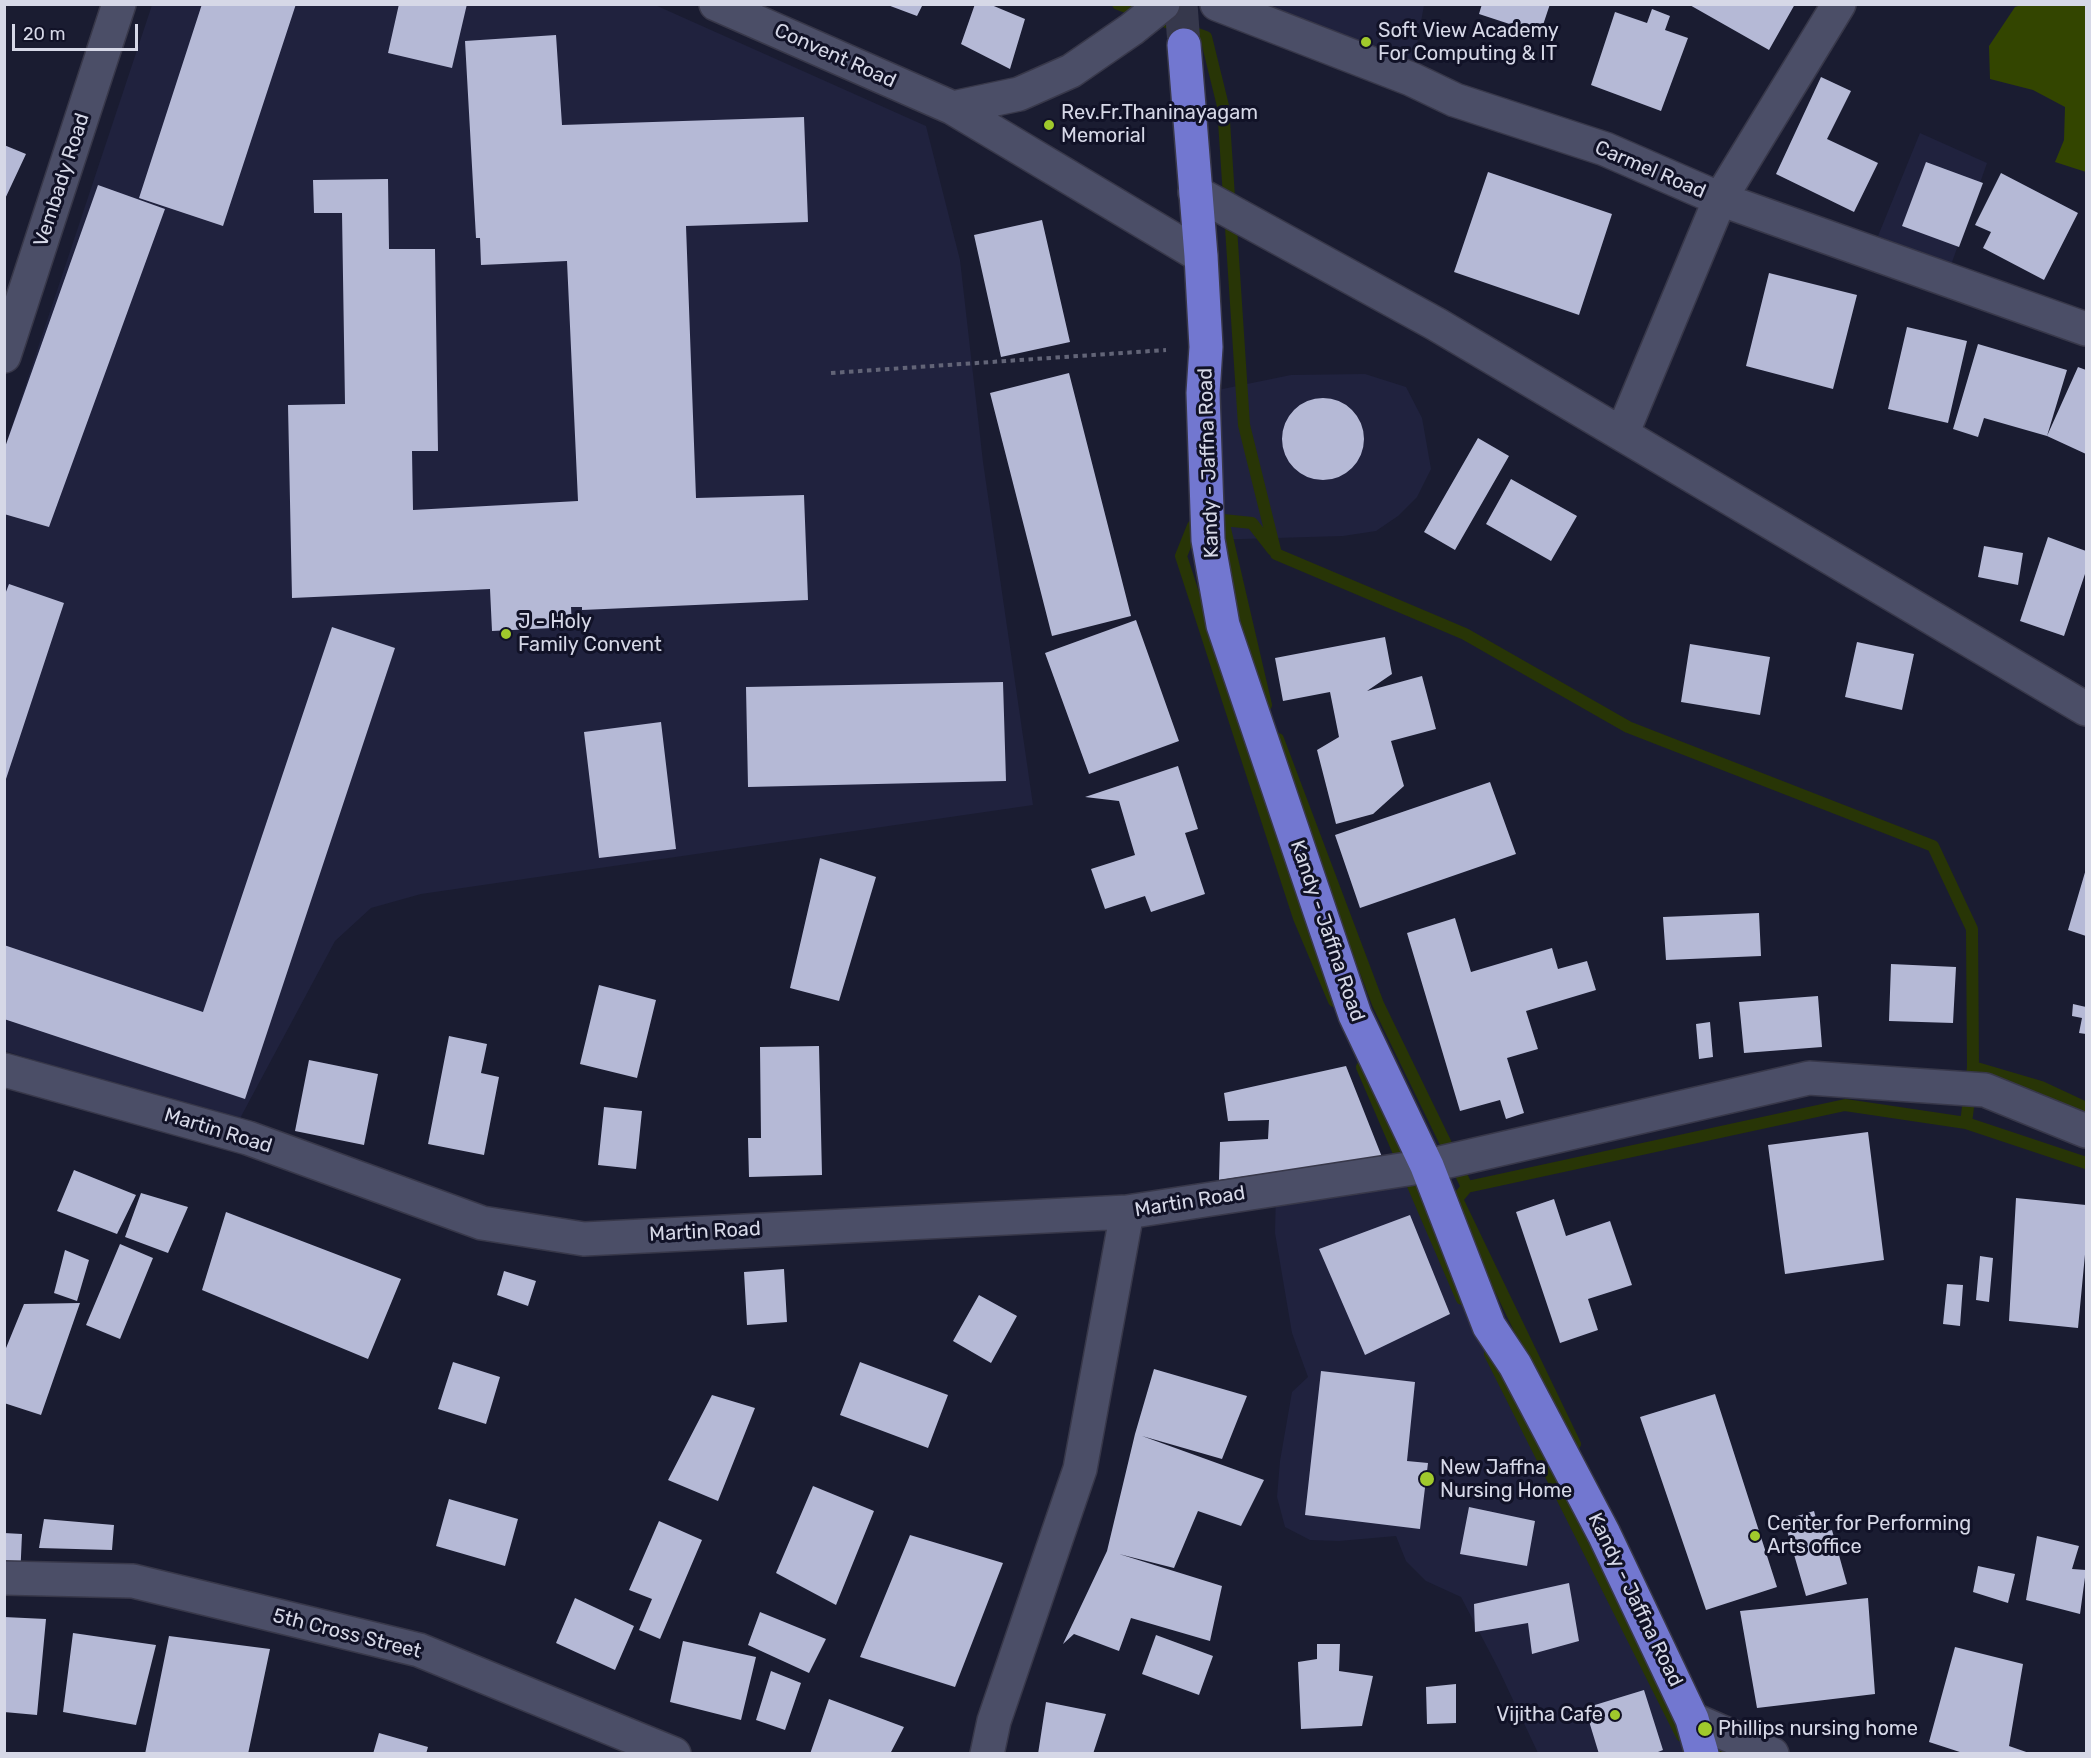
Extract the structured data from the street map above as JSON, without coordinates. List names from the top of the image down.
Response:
{
  "streets": {
    "highway": ["Kandy - Jaffna Road"],
    "street": [
      "Convent Road",
      "Carmel Road",
      "Vembady Road",
      "Martin Road",
      "5th Cross Street"
    ]
  },
  "crossings": [
    ["Convent Road", "Kandy - Jaffna Road"],
    ["Kandy - Jaffna Road", "Martin Road"]
  ],
  "places": [
    "Soft View Academy For Computing & IT",
    "Rev.Fr.Thaninayagam Memorial",
    "J - Holy Family Convent",
    "New Jaffna Nursing Home",
    "Center for Performing Arts office",
    "Vijitha Cafe",
    "Phillips nursing home"
  ],
  "scale_bar": "20 m"
}
